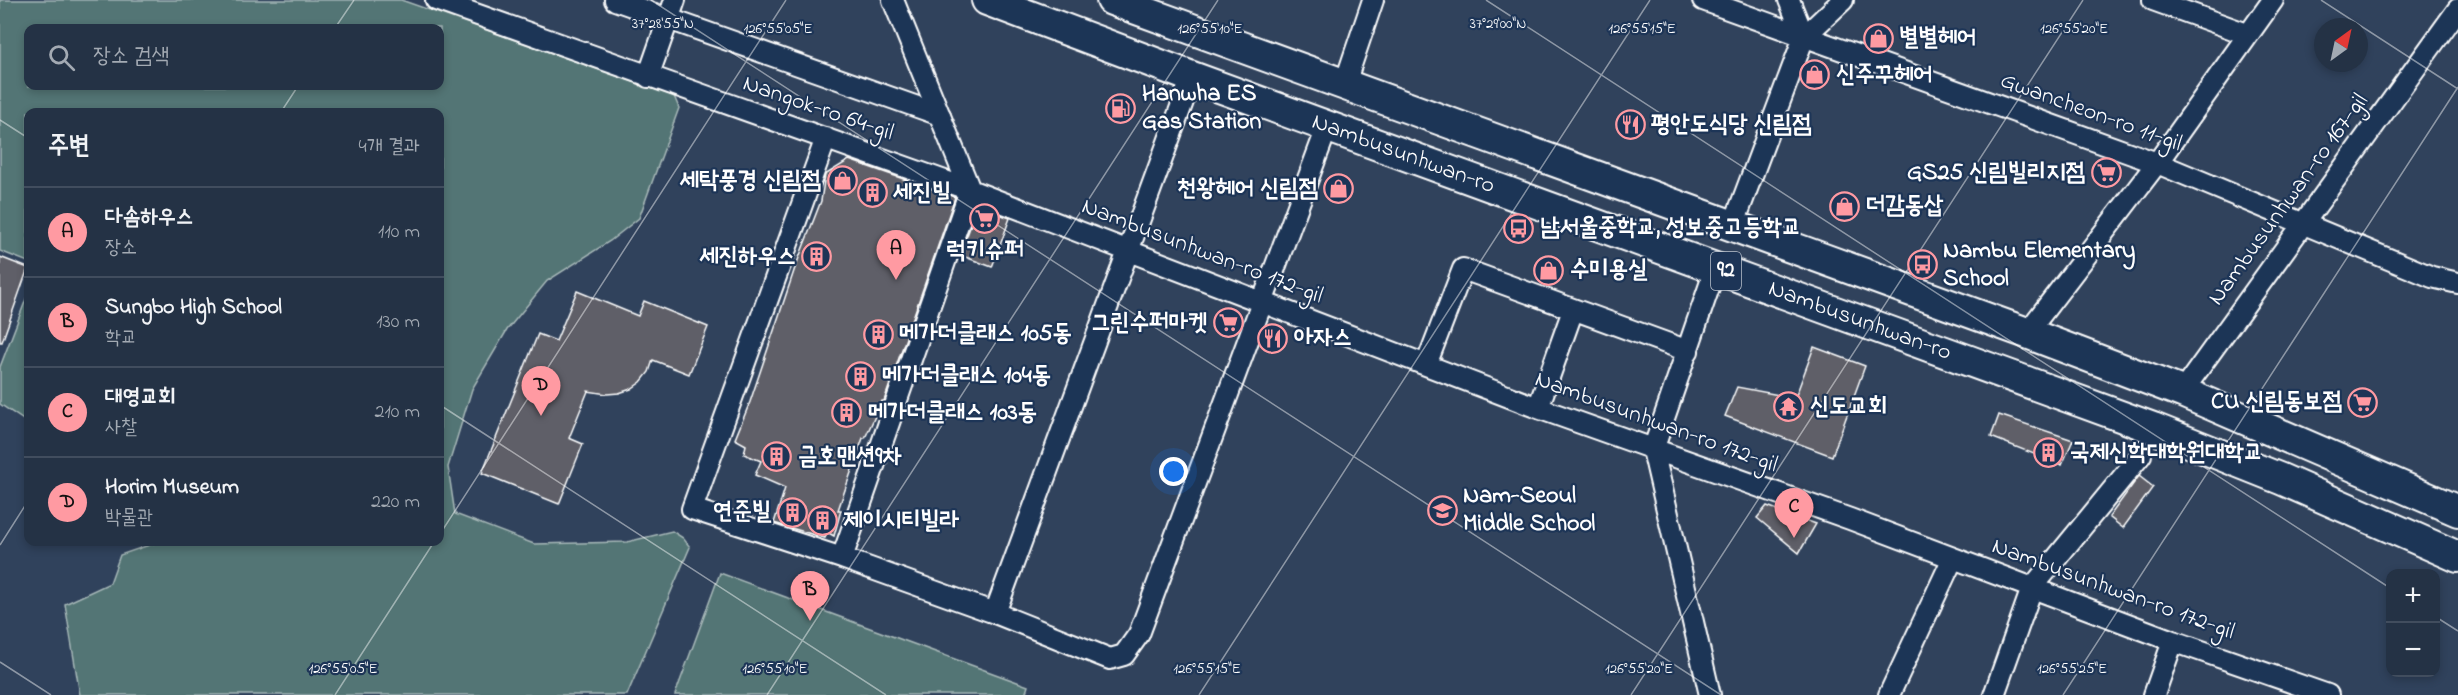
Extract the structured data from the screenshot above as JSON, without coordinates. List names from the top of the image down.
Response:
{
  "streets": {
    "main road": ["Nambusunhwan-ro", "92"],
    "street": [
      "Nangok-ro 64-gil",
      "Gwancheon-ro 11-gil",
      "Nambusunhwan-ro 167-gil",
      "Nambusunhwan-ro 172-gil"
    ]
  },
  "crossings": [
    ["Nangok-ro 64-gil", "Nambusunhwan-ro 172-gil"],
    ["Gwancheon-ro 11-gil", "Nambusunhwan-ro 167-gil"],
    ["Nambusunhwan-ro", "Nambusunhwan-ro 167-gil"]
  ],
  "places": {
    "shop": [
      "별별헤어",
      "신주꾸헤어",
      "세탁풍경 신림점",
      "천왕헤어 신림점",
      "더감동삽",
      "수미용실"
    ],
    "fuel station": ["Hanwha ES Gas Station"],
    "restaurant": ["평안도식당 신림점", "아자스"],
    "supermarket": [
      "GS25 신림빌리지점",
      "럭키슈퍼",
      "그린수퍼마켓",
      "CU 신림동보점"
    ],
    "building": [
      "세진빌",
      "세진하우스",
      "메가더클래스 105동",
      "메가더클래스 104동",
      "메가더클래스 103동",
      "국제신학대학원대학교",
      "금호맨션9차",
      "연준빌",
      "제이시티빌라"
    ],
    "bus stop": ["남서울중학교, 성보중고등학교", "Nambu Elementary School"],
    "temple": ["신도교회"],
    "school or university": ["Nam-Seoul Middle School"]
  },
  "north": "top right",
  "page": {
    "search": "장소 검색",
    "heading": ["주변", "4개 결과"],
    "list": [
      {
        "mark": "A",
        "name": "다솜하우스",
        "note": "장소",
        "value": "110 m"
      },
      {
        "mark": "B",
        "name": "Sungbo High School",
        "note": "학교",
        "value": "130 m"
      },
      {
        "mark": "C",
        "name": "대영교회",
        "note": "사찰",
        "value": "210 m"
      },
      {
        "mark": "D",
        "name": "Horim Museum",
        "note": "박물관",
        "value": "220 m"
      }
    ],
    "pins": [
      "A",
      "D",
      "C",
      "B"
    ],
    "map_buttons": ["+", "−"]
  },
  "coordinates": [
    "37°28'55\"N",
    "37°29'00\"N",
    "126°55'15\"E",
    "126°55'20\"E",
    "126°55'05\"E",
    "126°55'10\"E",
    "126°55'25\"E"
  ]
}
